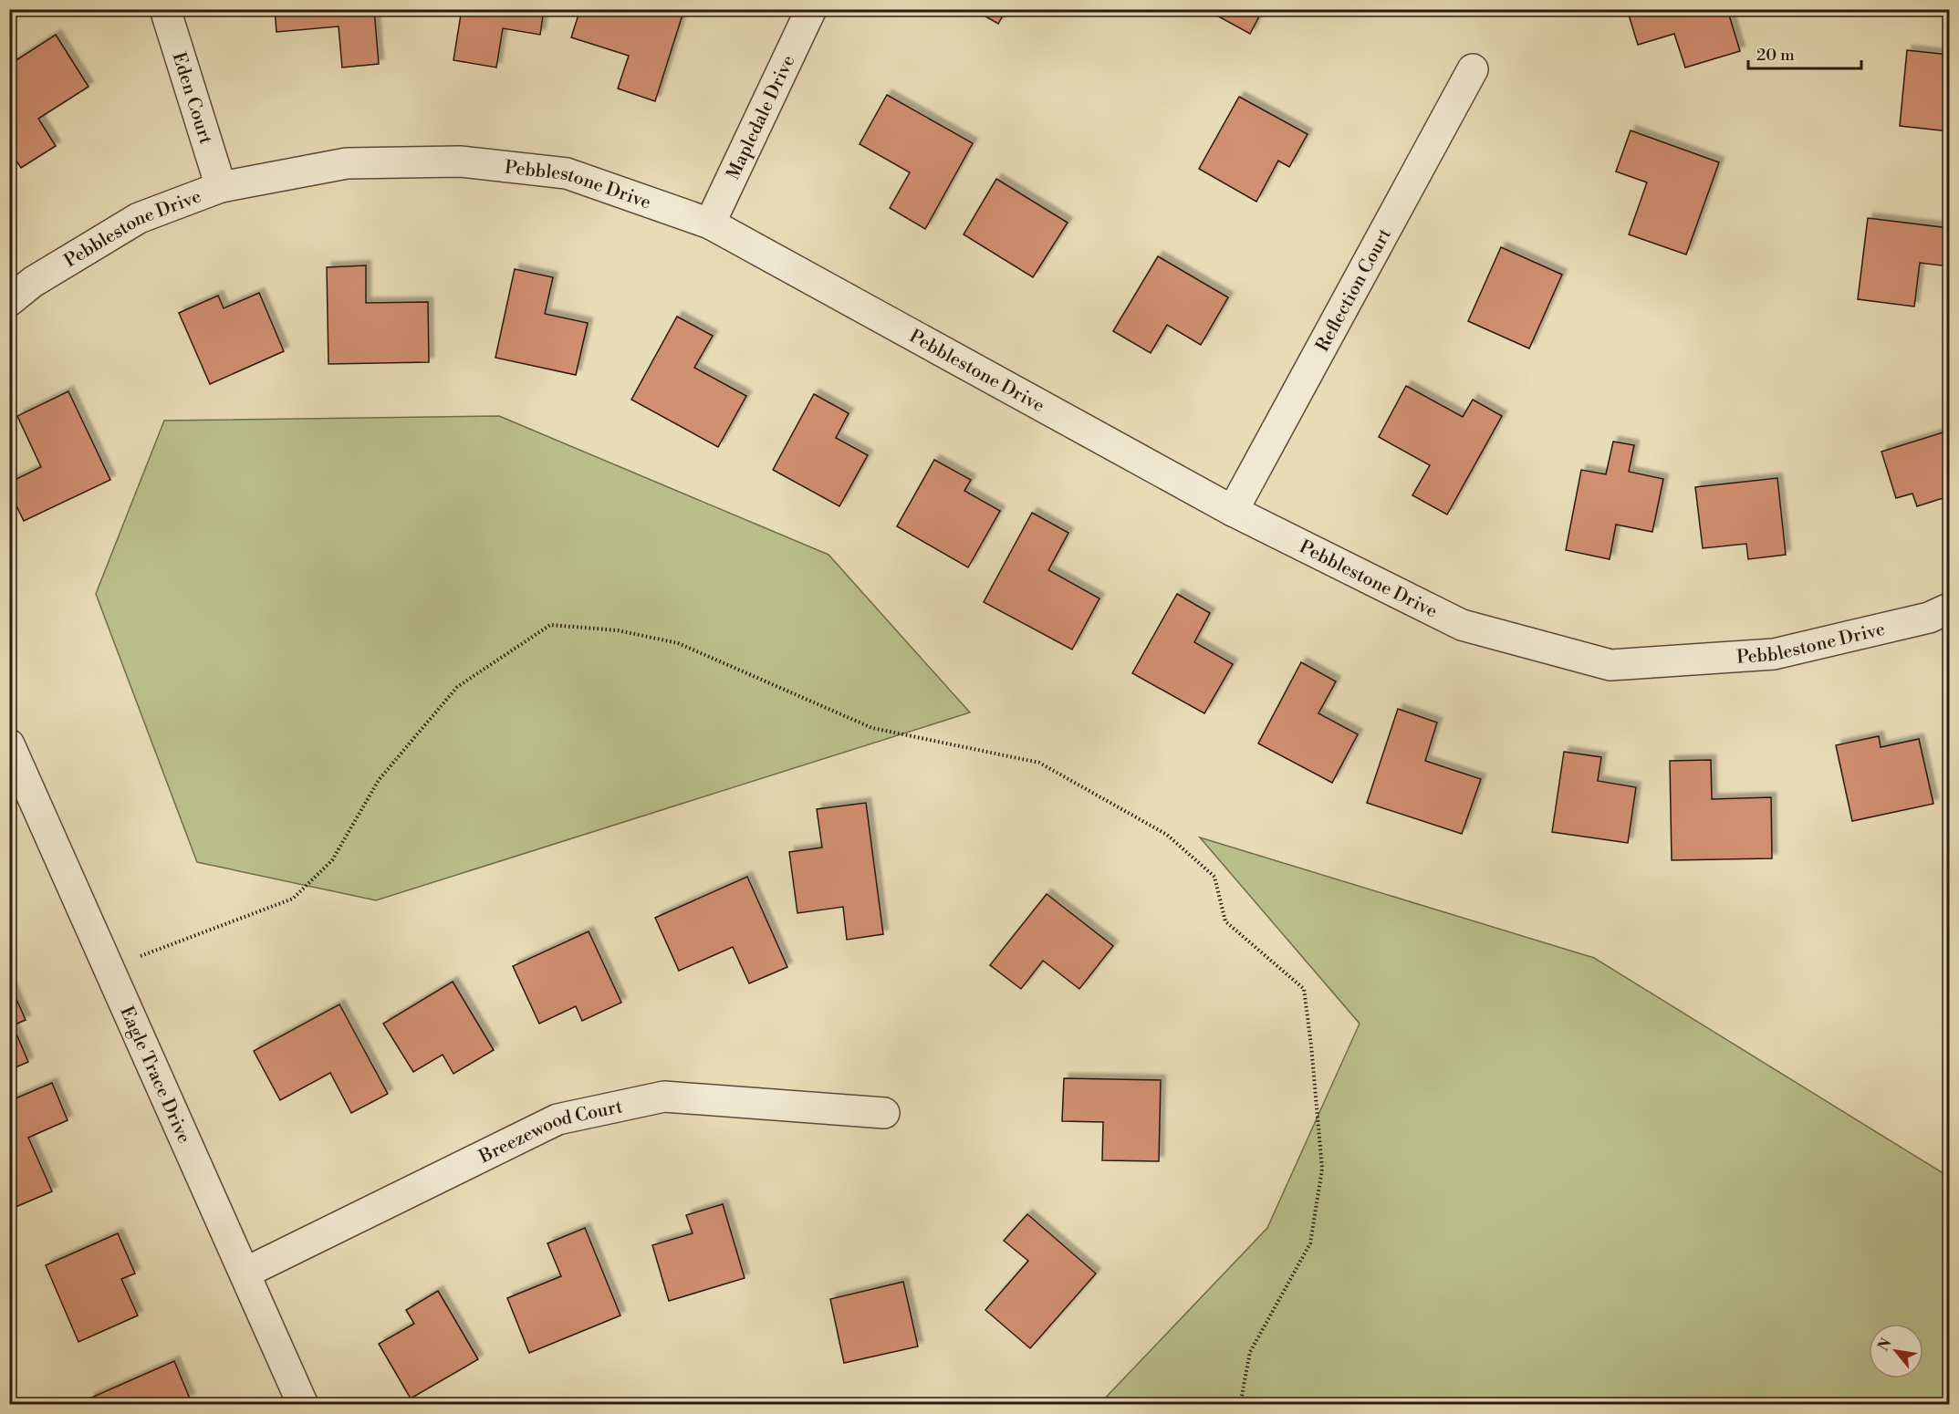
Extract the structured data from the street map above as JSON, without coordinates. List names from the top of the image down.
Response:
{
  "streets": {
    "street": [
      "Eden Court",
      "Mapledale Drive",
      "Pebblestone Drive",
      "Reflection Court",
      "Eagle Trace Drive",
      "Breezewood Court"
    ]
  },
  "crossings": [
    ["Eden Court", "Pebblestone Drive"],
    ["Mapledale Drive", "Pebblestone Drive"],
    ["Pebblestone Drive", "Reflection Court"],
    ["Eagle Trace Drive", "Breezewood Court"]
  ],
  "scale_bar": "20 m",
  "north": "top left"
}
